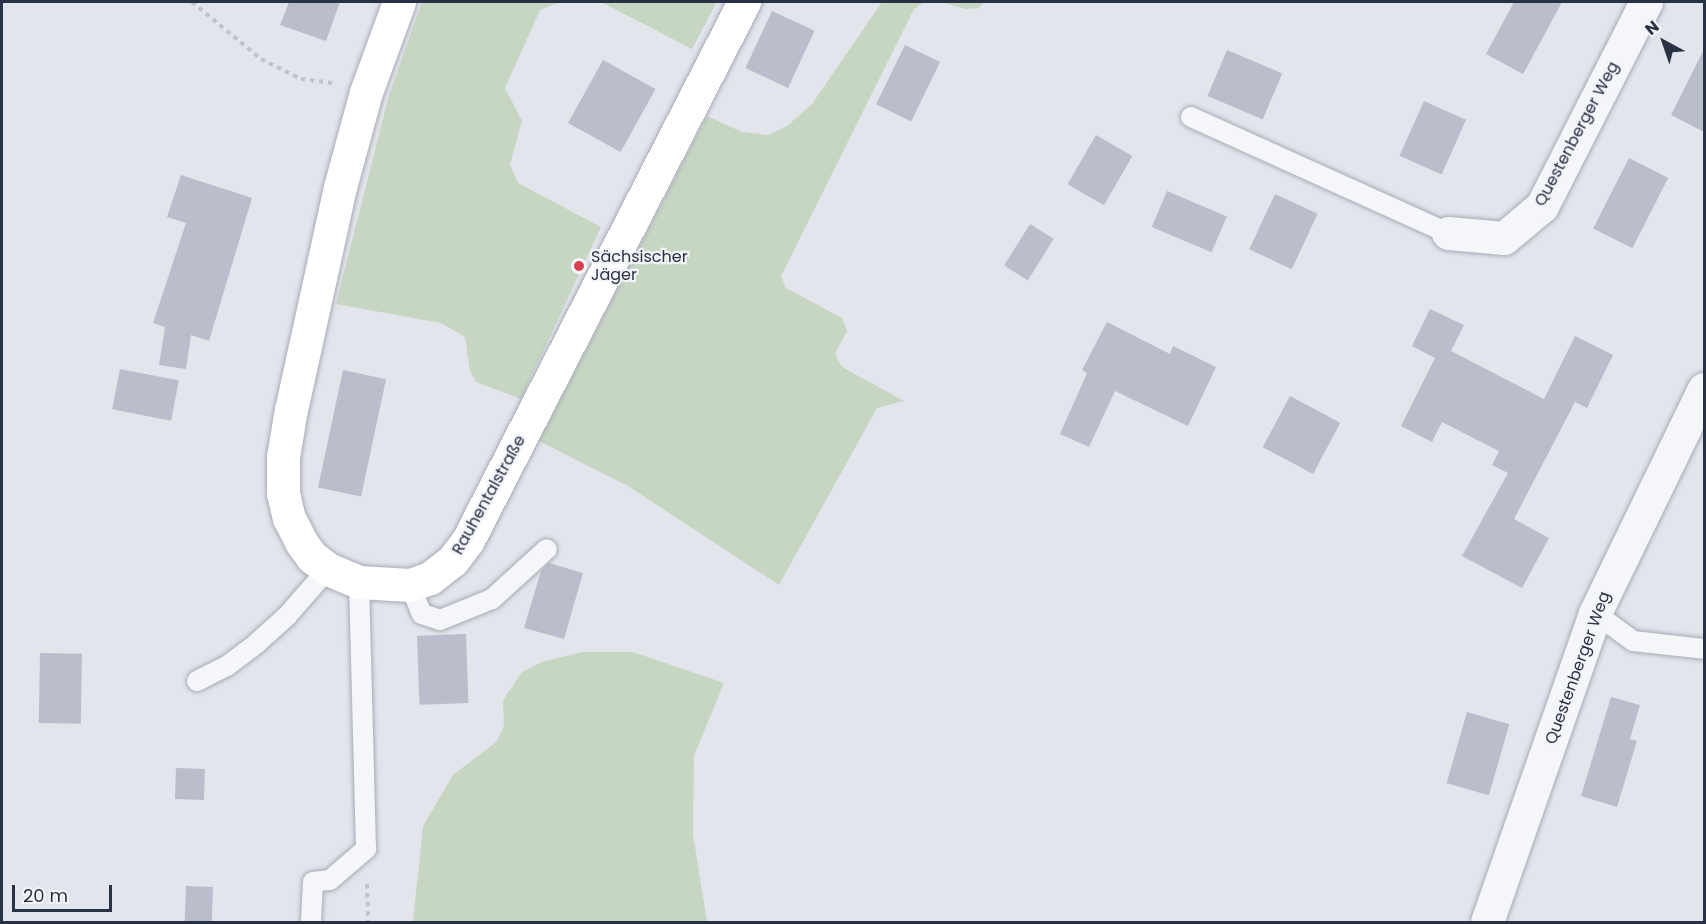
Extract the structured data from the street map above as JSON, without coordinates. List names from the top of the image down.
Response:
{
  "streets": {
    "street": ["Questenberger Weg", "Rauhentalstraße"]
  },
  "places": ["Sächsischer Jäger"],
  "scale_bar": "20 m",
  "north": "top left"
}
